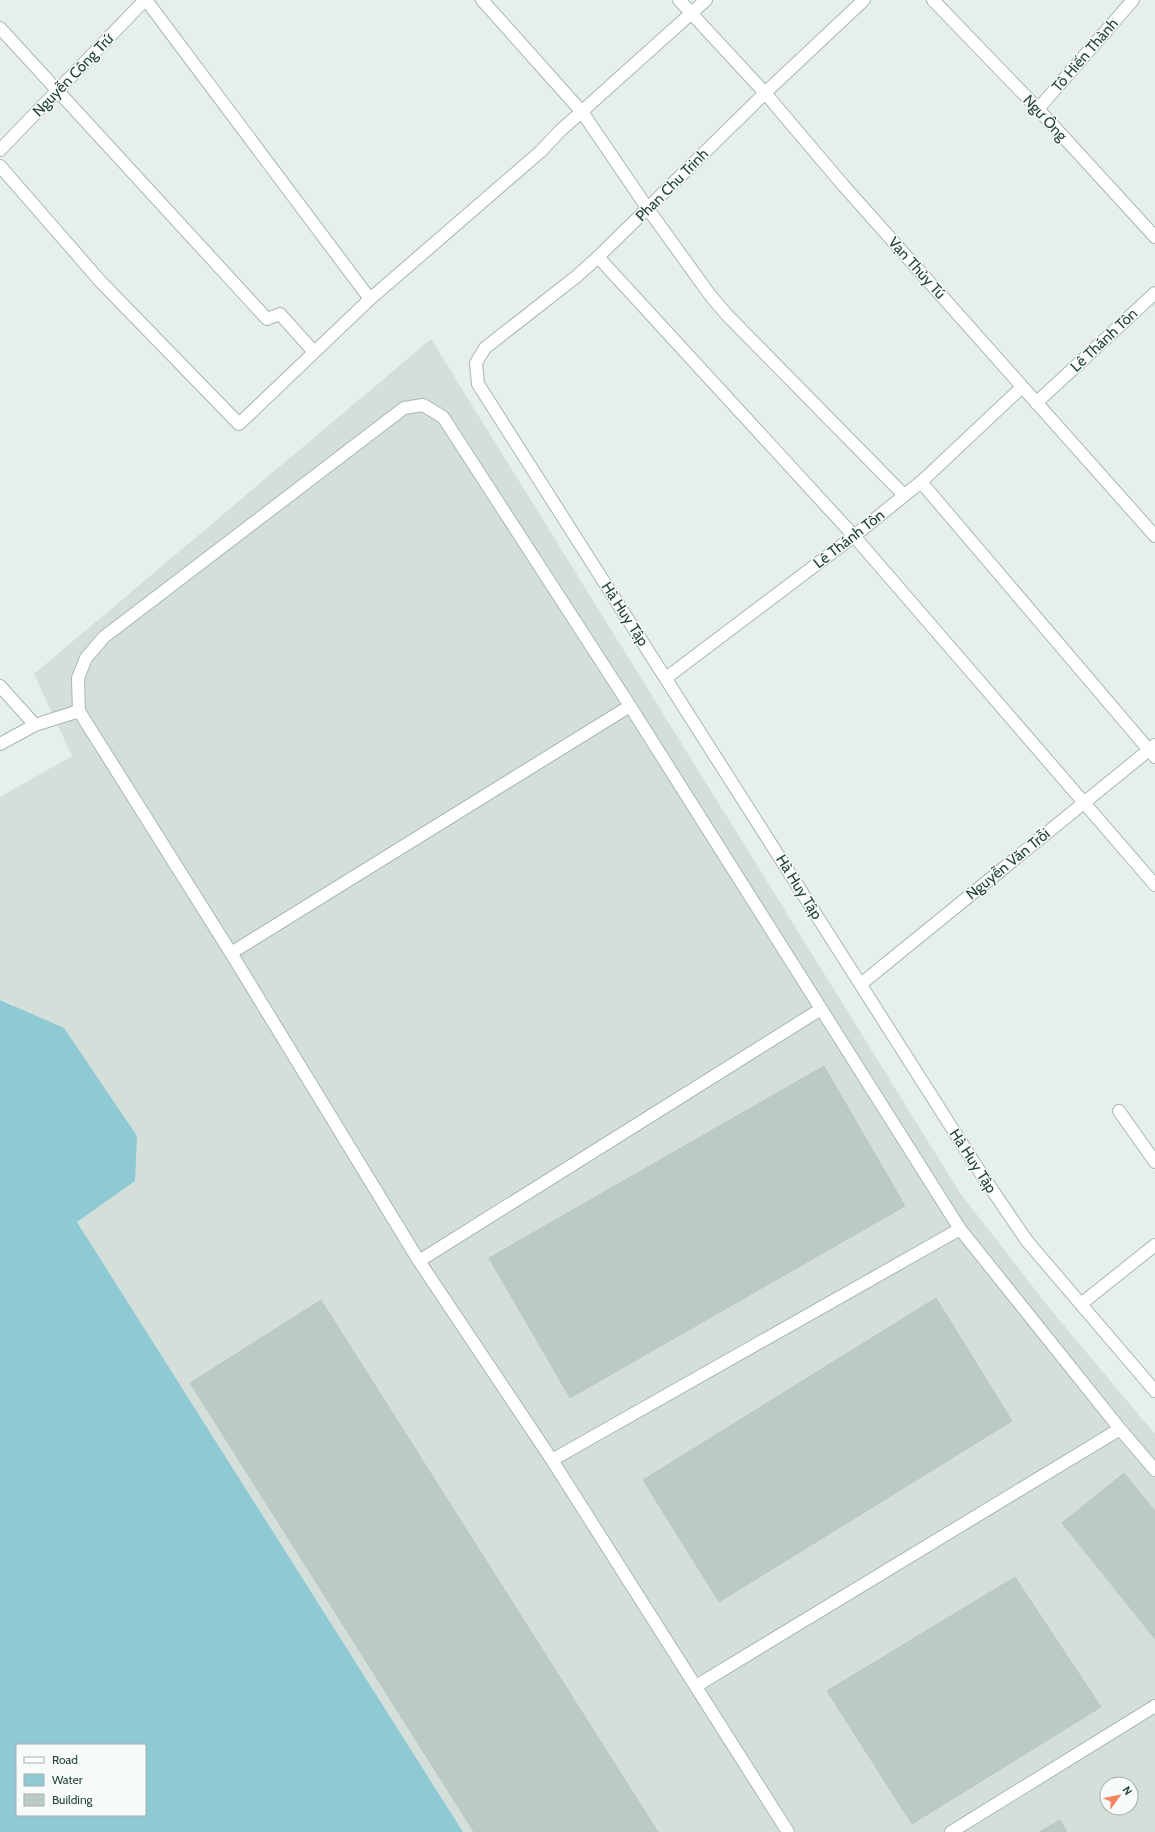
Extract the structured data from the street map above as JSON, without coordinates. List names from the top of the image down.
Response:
{
  "streets": {
    "street": [
      "Tô Hiến Thành",
      "Nguyễn Công Trứ",
      "Ngư Ông",
      "Phan Chu Trinh",
      "Vạn Thủy Tú",
      "Lê Thánh Tôn",
      "Hà Huy Tập",
      "Nguyễn Văn Trỗi"
    ]
  },
  "crossings": [
    ["Tô Hiến Thành", "Ngư Ông"],
    ["Phan Chu Trinh", "Vạn Thủy Tú"],
    ["Phan Chu Trinh", "Hà Huy Tập"],
    ["Vạn Thủy Tú", "Lê Thánh Tôn"],
    ["Lê Thánh Tôn", "Hà Huy Tập"],
    ["Hà Huy Tập", "Nguyễn Văn Trỗi"]
  ],
  "legend": ["Road", "Water", "Building"],
  "north": "top right"
}
